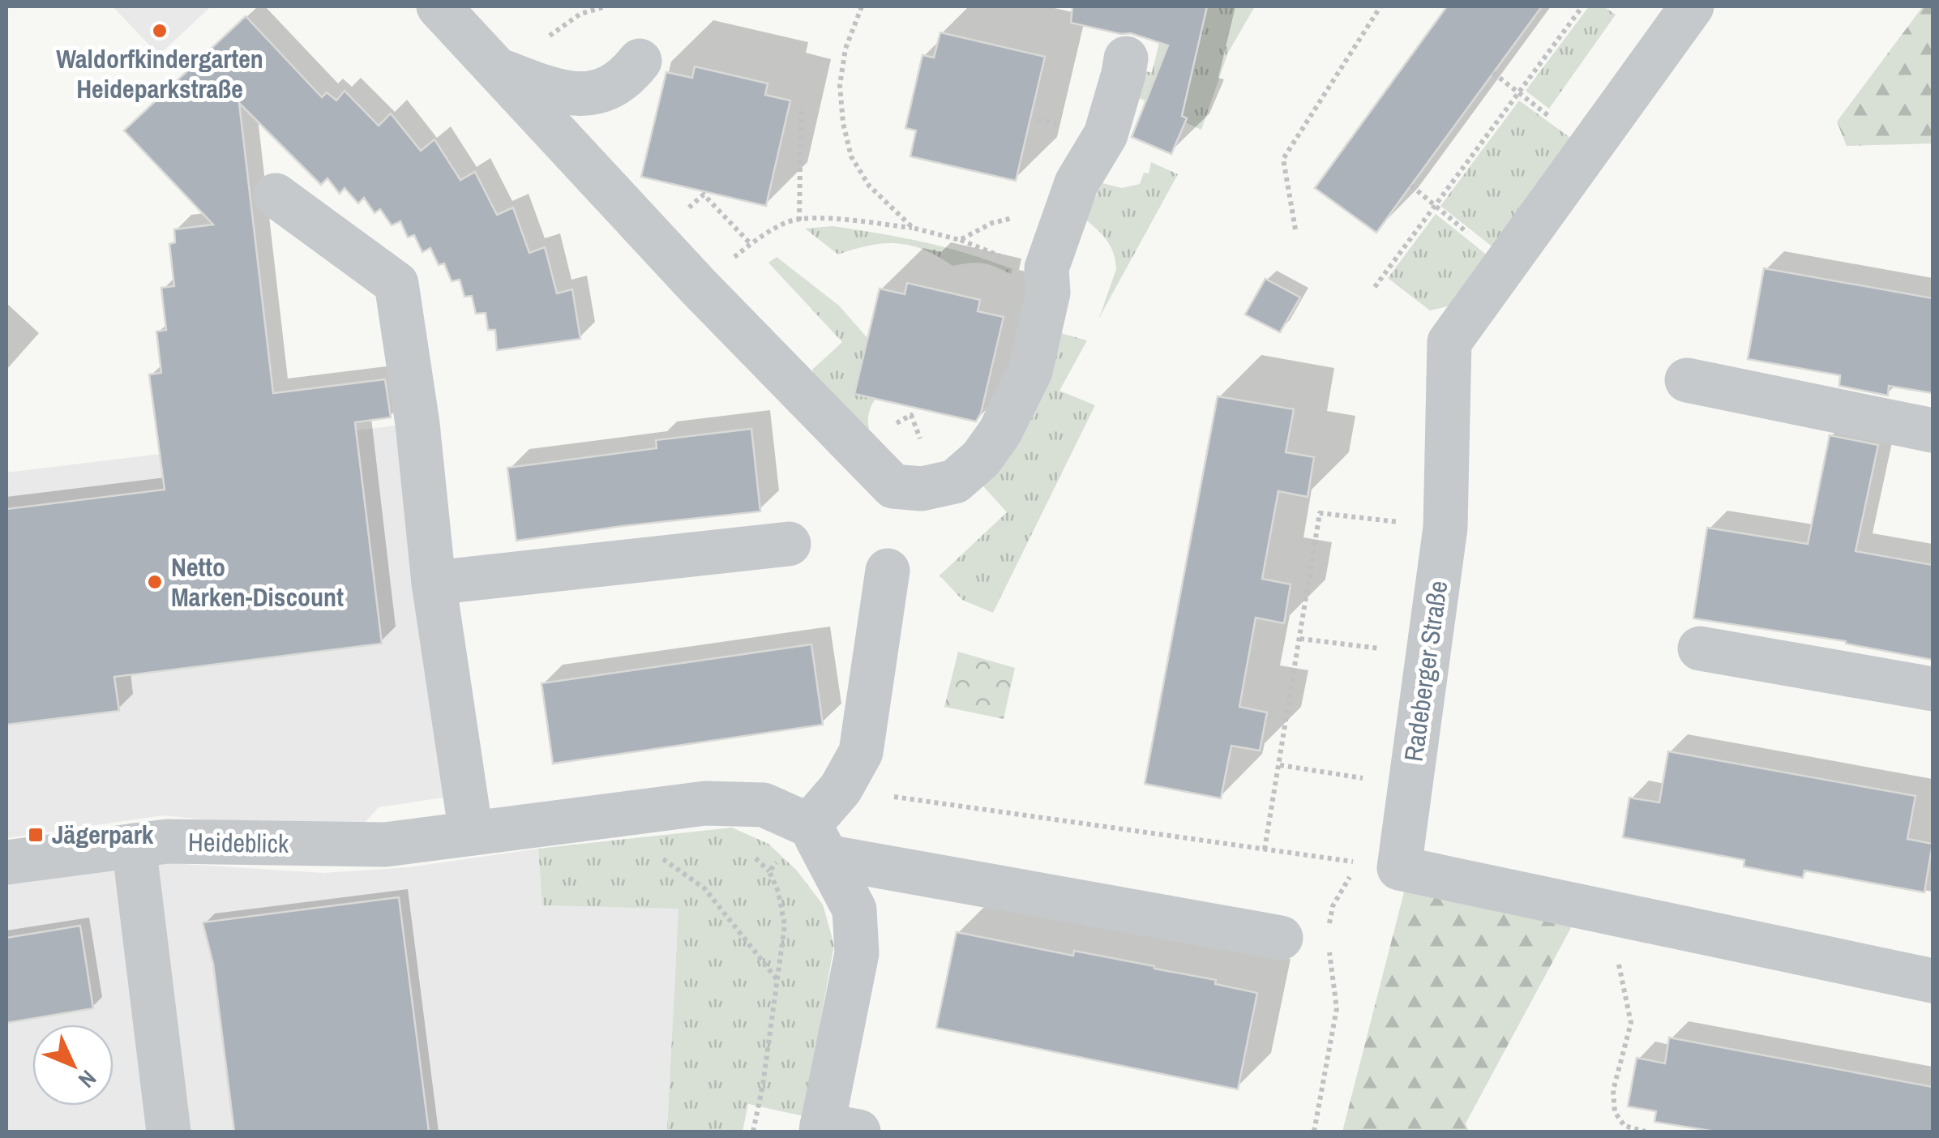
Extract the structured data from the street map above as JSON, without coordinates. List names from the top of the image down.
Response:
{
  "streets": {
    "street": ["Radeberger Straße", "Heideblick"]
  },
  "places": {
    "other": ["Waldorfkindergarten Heideparkstraße", "Netto Marken-Discount"],
    "transit": ["Jägerpark"]
  },
  "north": "bottom right"
}
